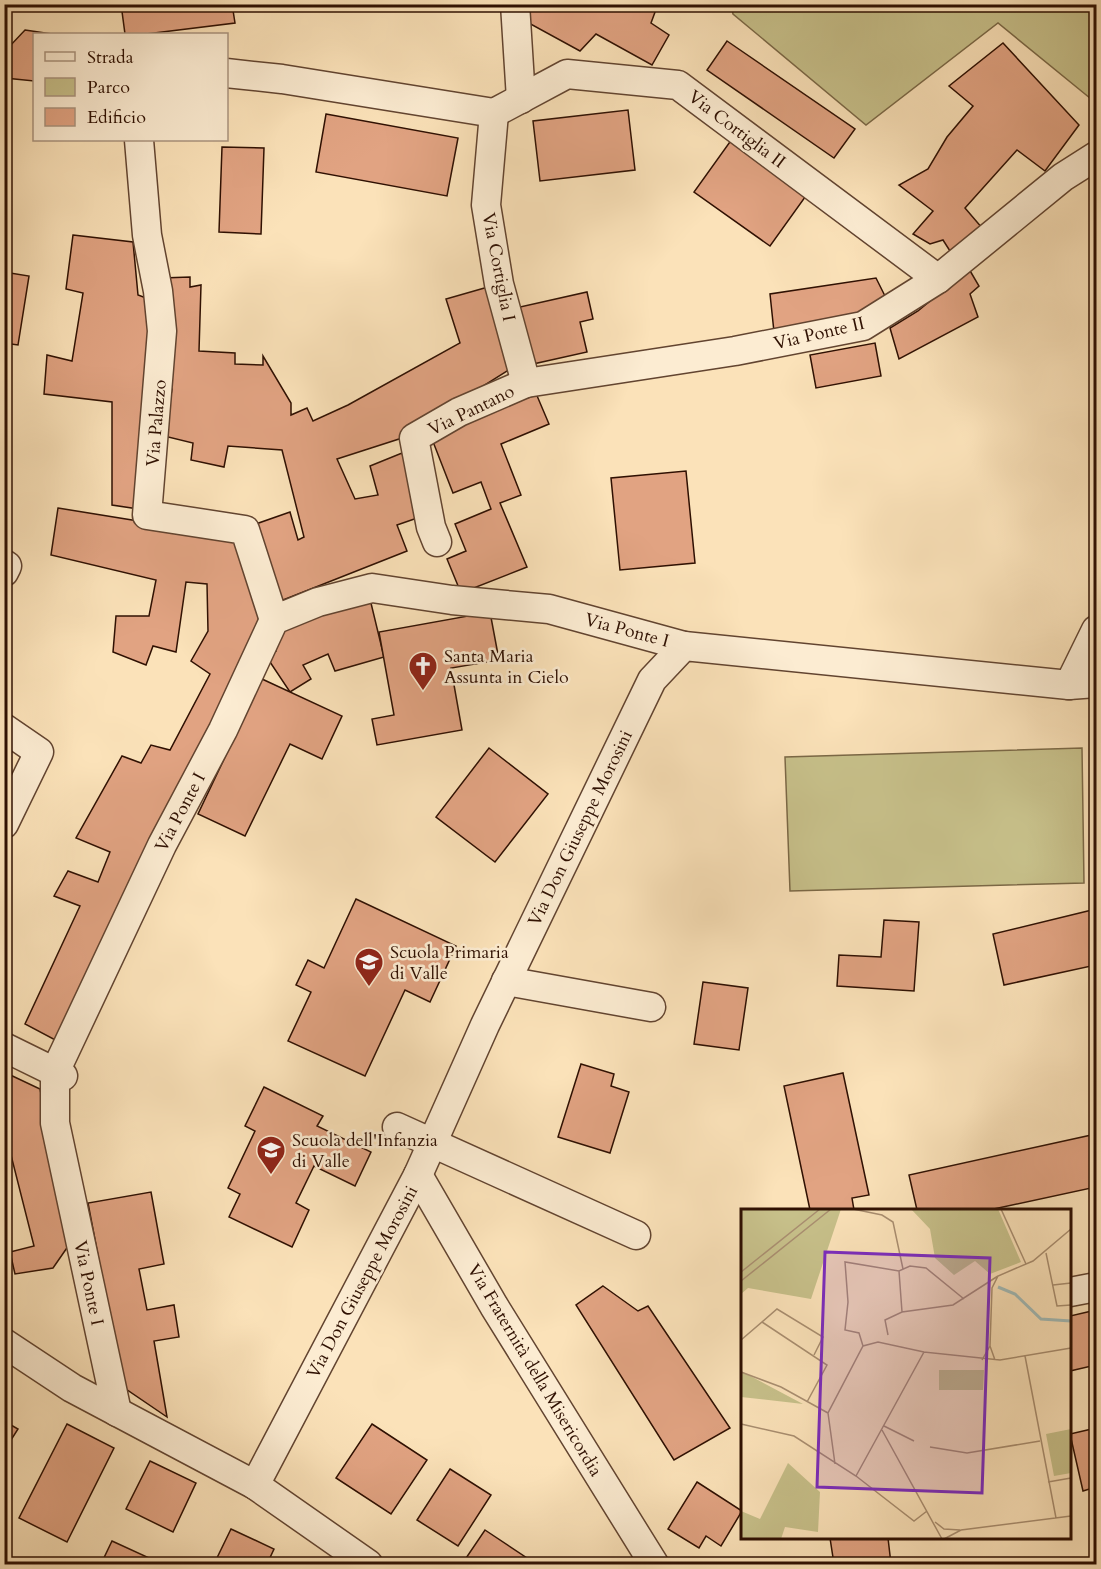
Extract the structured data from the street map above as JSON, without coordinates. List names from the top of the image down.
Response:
{
  "streets": {
    "street": [
      "Via Cortiglia II",
      "Via Cortiglia I",
      "Via Ponte II",
      "Via Pantano",
      "Via Palazzo",
      "Via Ponte I",
      "Via Don Giuseppe Morosini",
      "Via Fraternità della Misericordia"
    ]
  },
  "crossings": [
    ["Via Cortiglia II", "Via Cortiglia I"],
    ["Via Cortiglia II", "Via Ponte II"],
    ["Via Cortiglia I", "Via Ponte II"],
    ["Via Cortiglia I", "Via Pantano"],
    ["Via Ponte II", "Via Pantano"],
    ["Via Palazzo", "Via Ponte I"],
    ["Via Ponte I", "Via Don Giuseppe Morosini"],
    ["Via Don Giuseppe Morosini", "Via Fraternità della Misericordia"]
  ],
  "places": {
    "church": ["Santa Maria Assunta in Cielo"],
    "school or university": ["Scuola Primaria di Valle", "Scuola dell'Infanzia di Valle"]
  },
  "legend": ["Strada", "Parco", "Edificio"]
}
